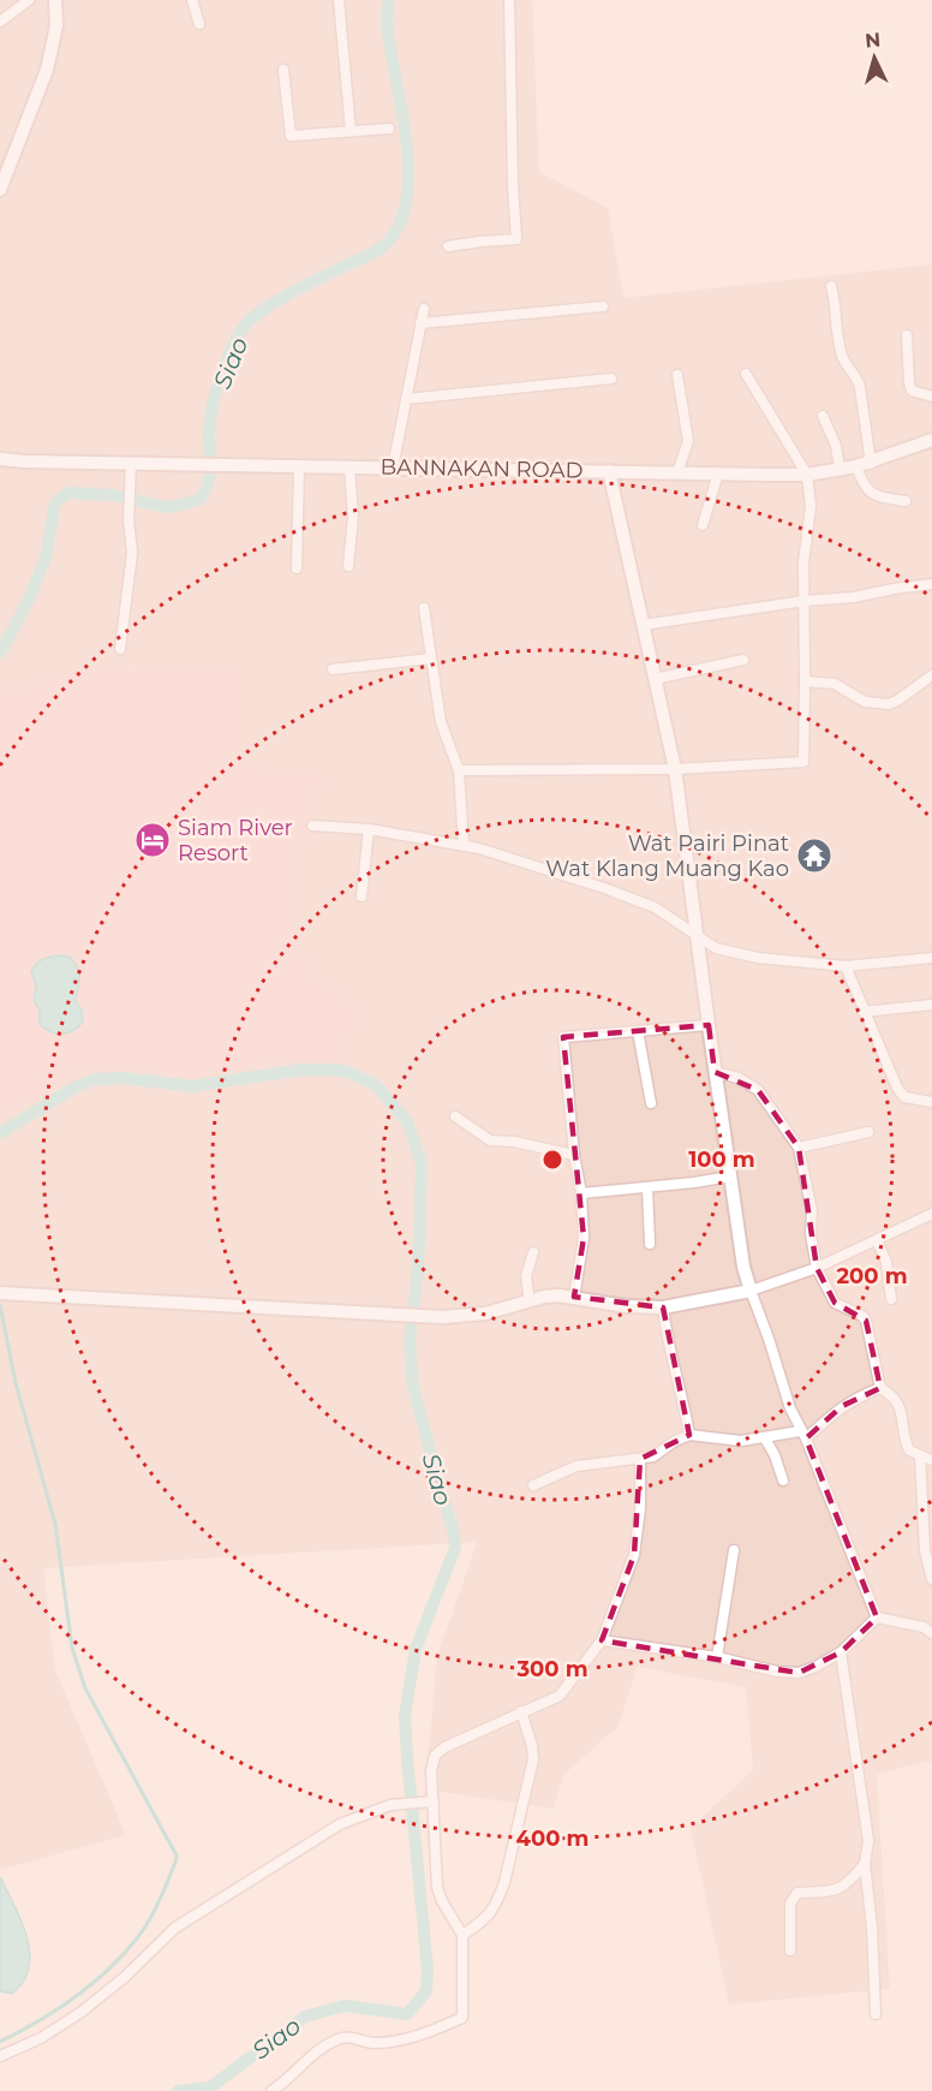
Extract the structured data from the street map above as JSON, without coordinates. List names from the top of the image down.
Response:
{
  "streets": {
    "street": ["BANNAKAN ROAD"]
  },
  "water": ["Siao"],
  "places": {
    "hotel": ["Siam River Resort"],
    "temple": ["Wat Pairi Pinat Wat Klang Muang Kao"]
  },
  "north": "top",
  "rings": [
    "100 m",
    "200 m",
    "300 m",
    "400 m"
  ]
}
